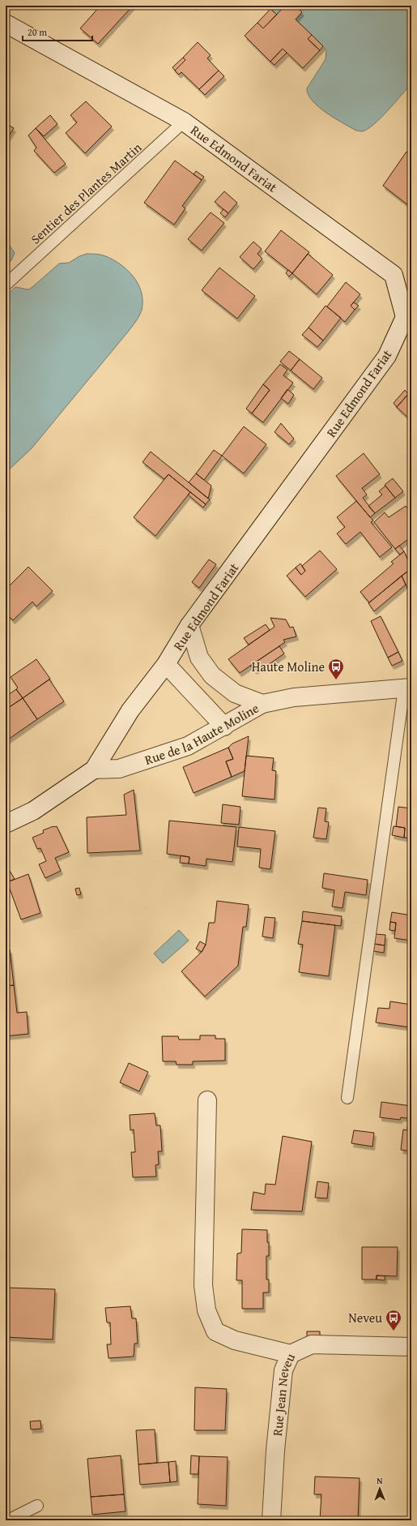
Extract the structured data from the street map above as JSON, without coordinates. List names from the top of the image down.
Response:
{
  "streets": {
    "street": ["Rue Edmond Fariat", "Rue de la Haute Moline", "Rue Jean Neveu"],
    "lane": ["Sentier des Plantes Martin"]
  },
  "crossings": [
    ["Rue Edmond Fariat", "Sentier des Plantes Martin"],
    ["Rue Edmond Fariat", "Rue de la Haute Moline"]
  ],
  "places": {
    "bus stop": ["Haute Moline", "Neveu"]
  },
  "scale_bar": "20 m",
  "north": "top"
}
